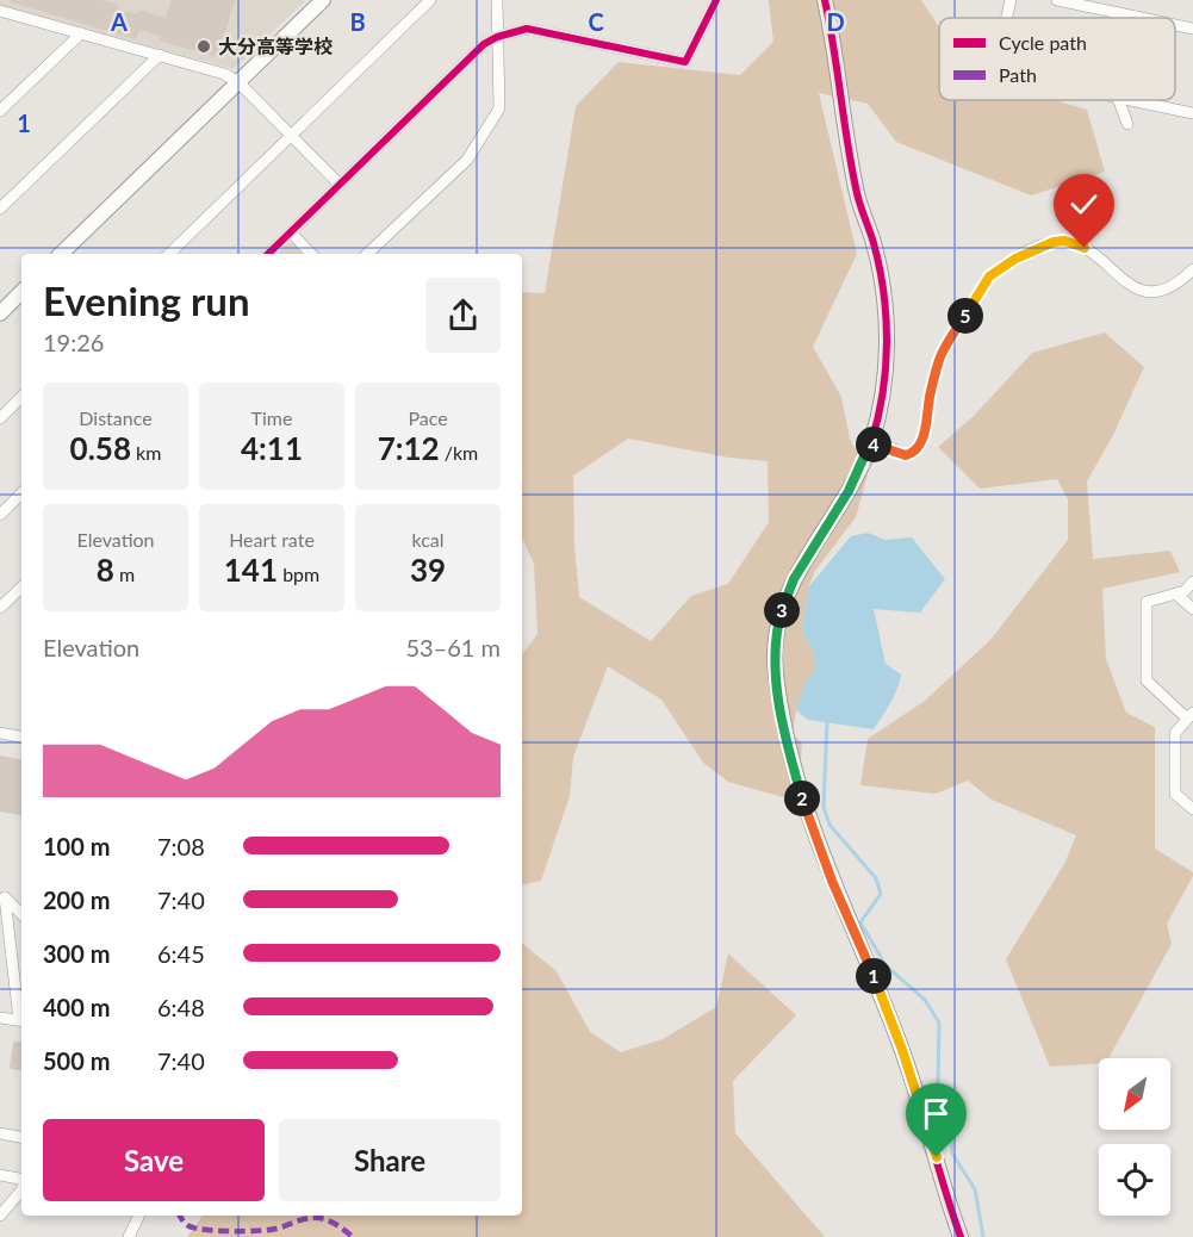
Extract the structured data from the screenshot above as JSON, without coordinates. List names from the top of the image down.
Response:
{
  "places": ["大分高等学校"],
  "legend": ["Cycle path", "Path"],
  "north": "bottom left",
  "page": {
    "heading": ["Evening run", "19:26"],
    "pins": [
      "5",
      "4",
      "3",
      "2",
      "1"
    ],
    "stats": [
      ["Distance", "0.58 km"],
      ["Time", "4:11"],
      ["Pace", "7:12 /km"],
      ["Elevation", "8 m"],
      ["Heart rate", "141 bpm"],
      ["kcal", "39"]
    ],
    "chart": ["Elevation", "53–61 m"],
    "list": [
      {
        "name": "100 m",
        "note": "7:08"
      },
      {
        "name": "200 m",
        "note": "7:40"
      },
      {
        "name": "300 m",
        "note": "6:45"
      },
      {
        "name": "400 m",
        "note": "6:48"
      },
      {
        "name": "500 m",
        "note": "7:40"
      }
    ],
    "buttons": ["Save", "Share"]
  },
  "grid": {
    "columns": [
      "A",
      "B",
      "C",
      "D"
    ],
    "rows": ["1"]
  }
}
